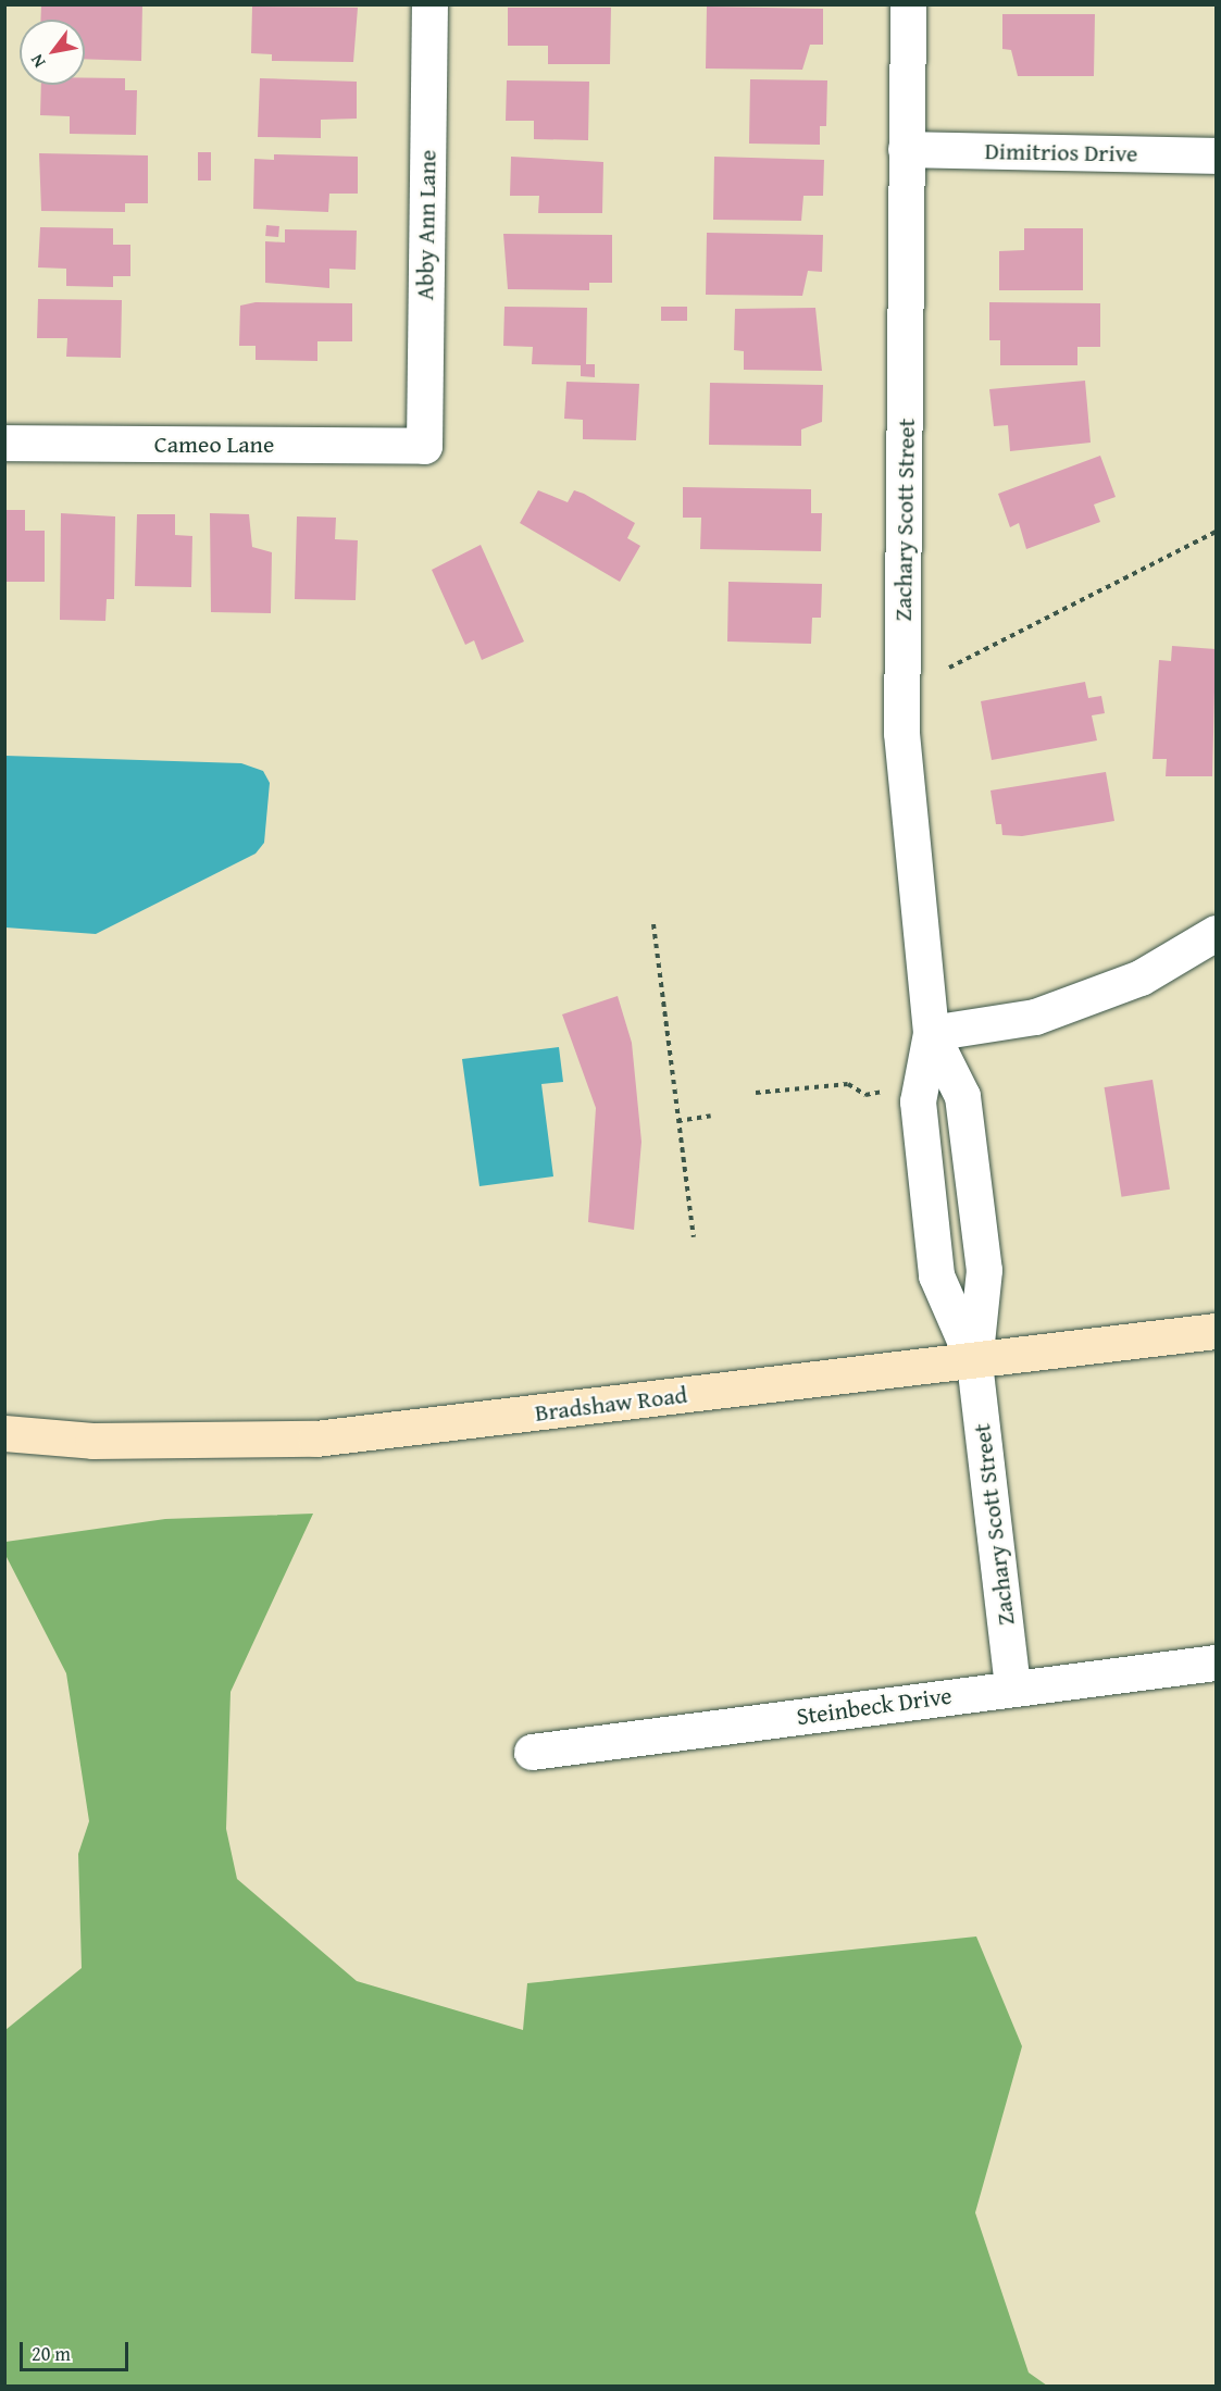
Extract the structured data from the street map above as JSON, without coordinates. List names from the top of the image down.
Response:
{
  "streets": {
    "street": [
      "Dimitrios Drive",
      "Abby Ann Lane",
      "Cameo Lane",
      "Zachary Scott Street",
      "Bradshaw Road",
      "Steinbeck Drive"
    ]
  },
  "crossings": [
    ["Dimitrios Drive", "Zachary Scott Street"],
    ["Abby Ann Lane", "Cameo Lane"],
    ["Zachary Scott Street", "Bradshaw Road"],
    ["Zachary Scott Street", "Steinbeck Drive"]
  ],
  "scale_bar": "20 m",
  "north": "bottom left"
}
